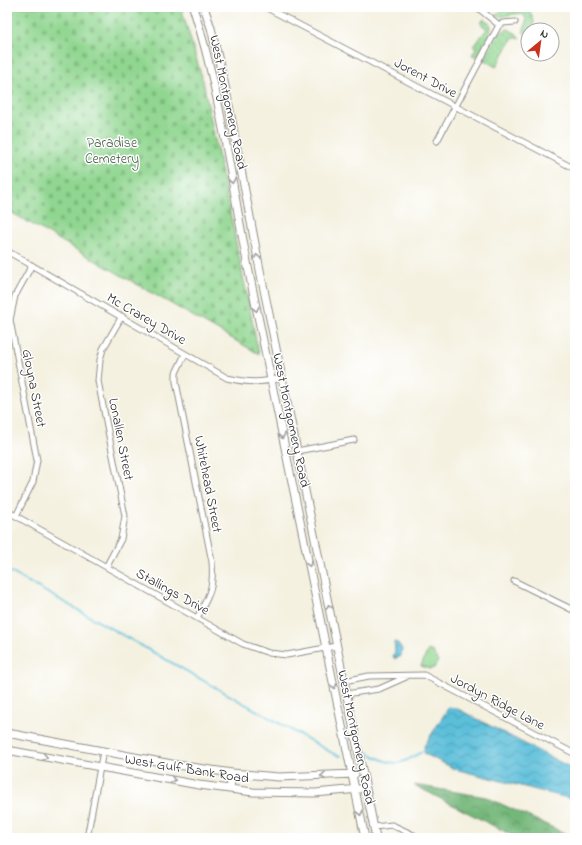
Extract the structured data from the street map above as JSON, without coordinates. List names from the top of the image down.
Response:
{
  "streets": {
    "main road": ["West Montgomery Road", "West Gulf Bank Road"],
    "street": [
      "Jorent Drive",
      "Mc Crarey Drive",
      "Gloyna Street",
      "Lonallen Street",
      "Whitehead Street",
      "Stallings Drive",
      "Jordyn Ridge Lane"
    ]
  },
  "crossings": [
    ["West Montgomery Road", "Mc Crarey Drive"],
    ["West Montgomery Road", "Stallings Drive"],
    ["West Montgomery Road", "Jordyn Ridge Lane"],
    ["West Montgomery Road", "West Gulf Bank Road"],
    ["Mc Crarey Drive", "Gloyna Street"],
    ["Mc Crarey Drive", "Lonallen Street"],
    ["Mc Crarey Drive", "Whitehead Street"],
    ["Gloyna Street", "Stallings Drive"],
    ["Lonallen Street", "Stallings Drive"],
    ["Whitehead Street", "Stallings Drive"]
  ],
  "parks": ["Paradise Cemetery"],
  "north": "top right"
}
